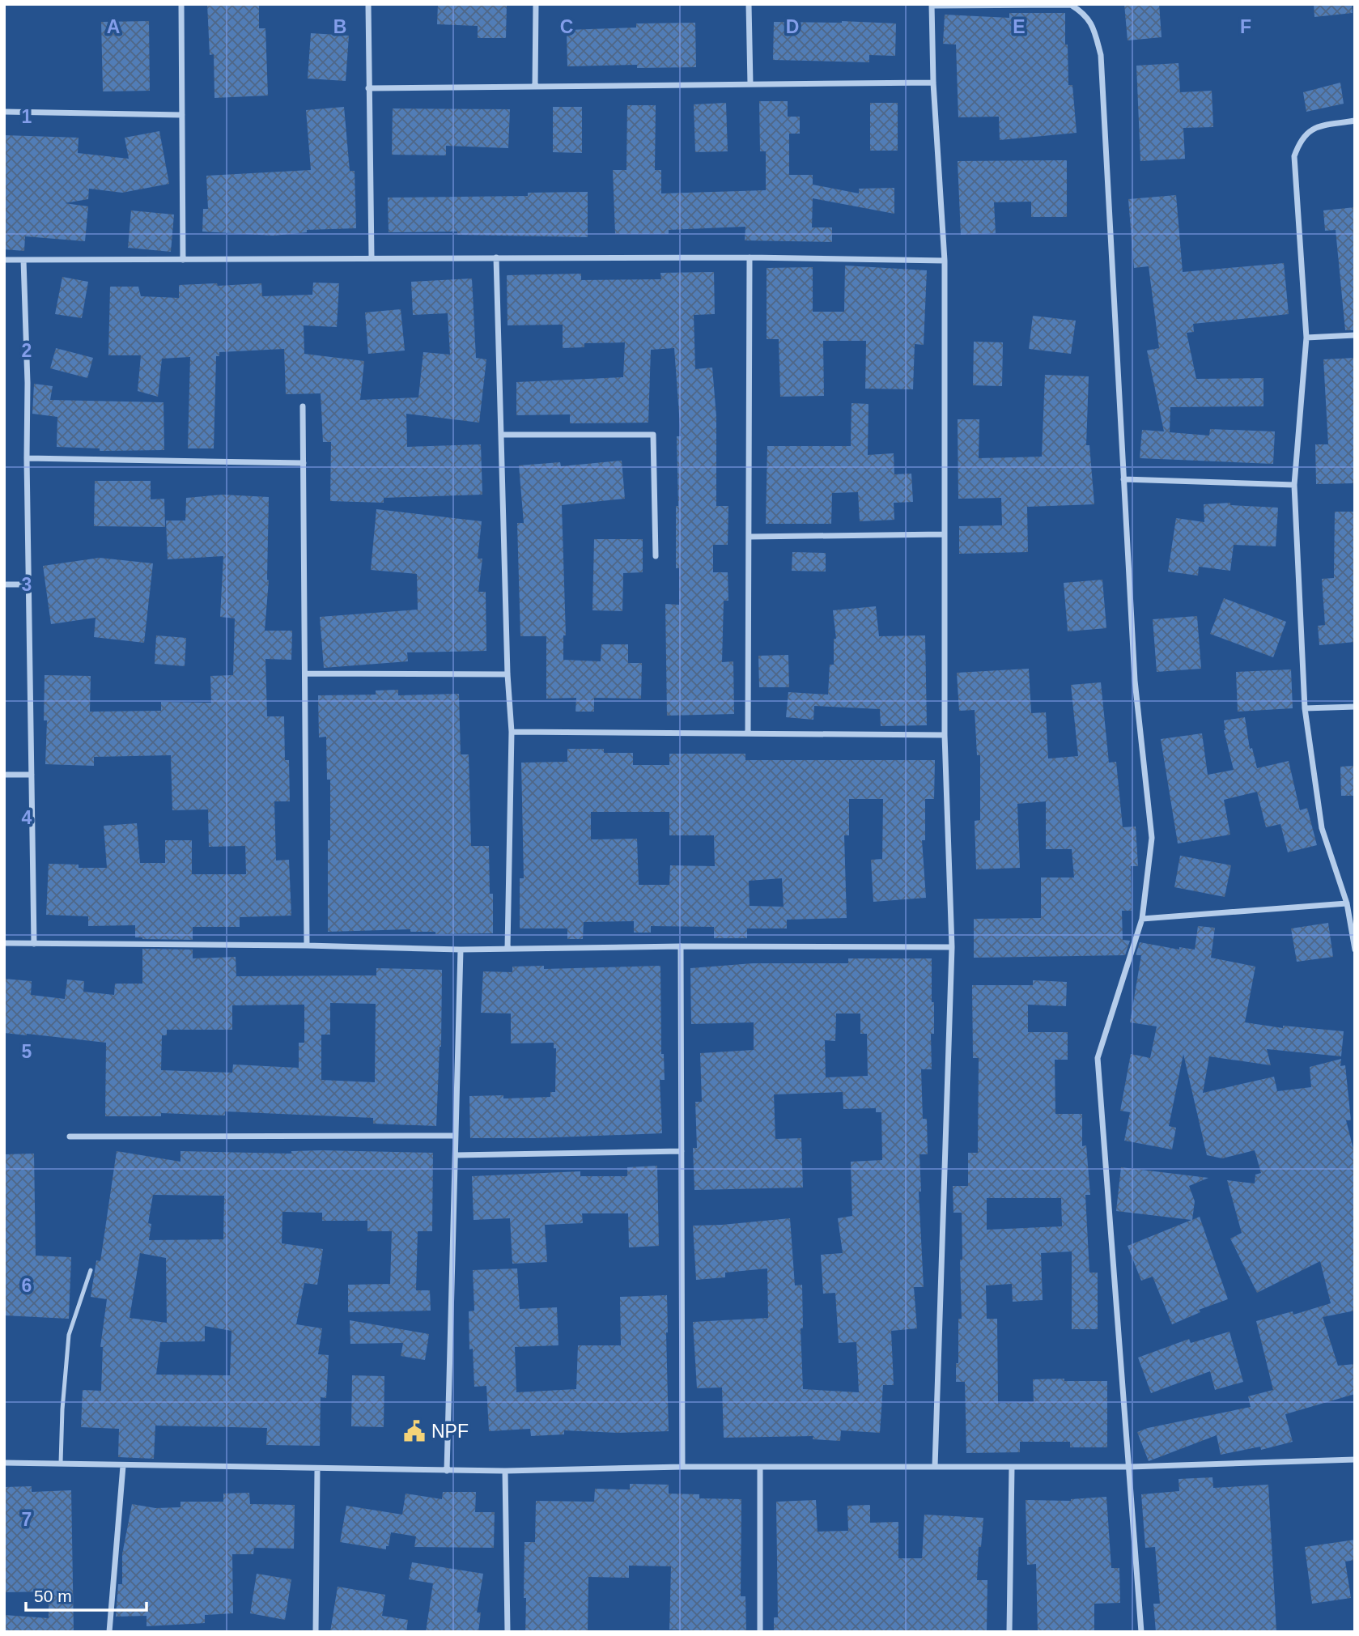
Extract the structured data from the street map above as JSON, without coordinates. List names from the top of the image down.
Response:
{
  "places": {
    "public building": ["NPF"]
  },
  "scale_bar": "50 m",
  "grid": {
    "columns": [
      "A",
      "B",
      "C",
      "D",
      "E",
      "F"
    ],
    "rows": [
      "1",
      "2",
      "3",
      "4",
      "5",
      "6",
      "7"
    ]
  }
}
